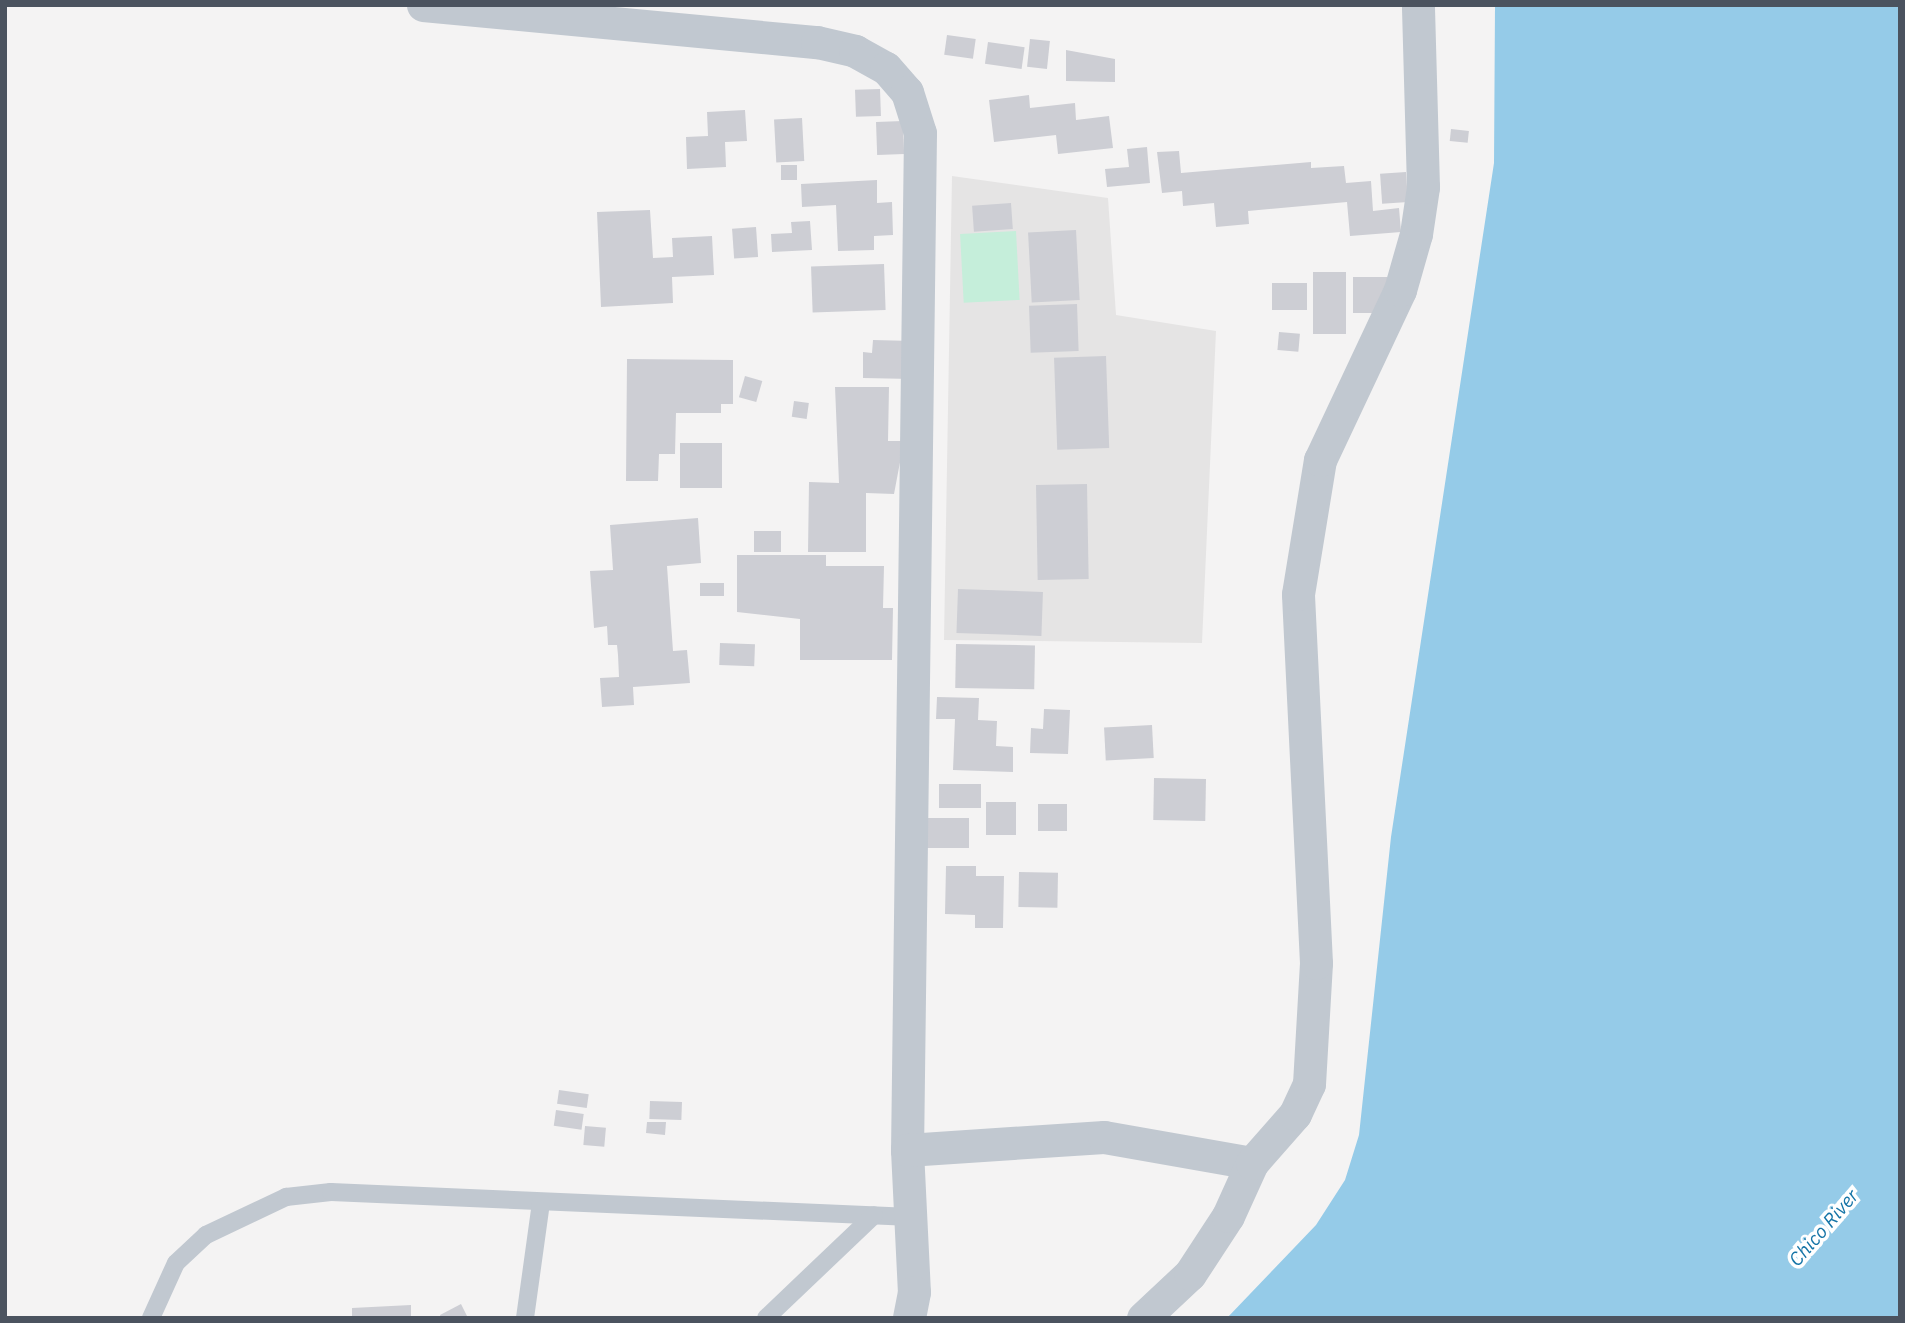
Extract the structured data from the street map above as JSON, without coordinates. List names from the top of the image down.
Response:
{
  "water": ["Chico River"]
}
